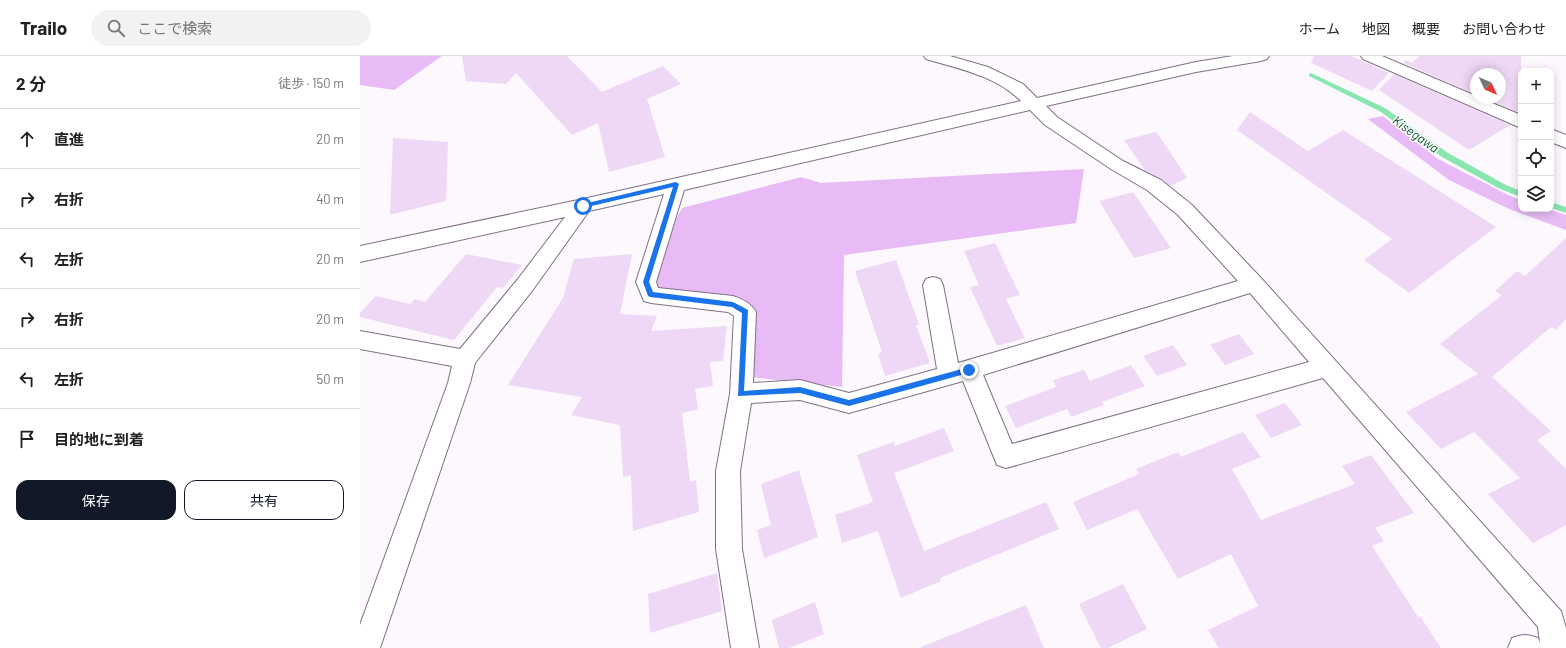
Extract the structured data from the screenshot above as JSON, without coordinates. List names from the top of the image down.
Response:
{
  "water": ["Kisegawa"],
  "north": "bottom right",
  "page": {
    "header": "Trailo",
    "search": "ここで検索",
    "nav": [
      "ホーム",
      "地図",
      "概要",
      "お問い合わせ"
    ],
    "heading": ["2 分", "徒歩 · 150 m"],
    "map_buttons": ["+", "−"],
    "list": [
      ["直進", "20 m"],
      ["右折", "40 m"],
      ["左折", "20 m"],
      ["右折", "20 m"],
      ["左折", "50 m"],
      "目的地に到着"
    ],
    "buttons": ["保存", "共有"]
  }
}
